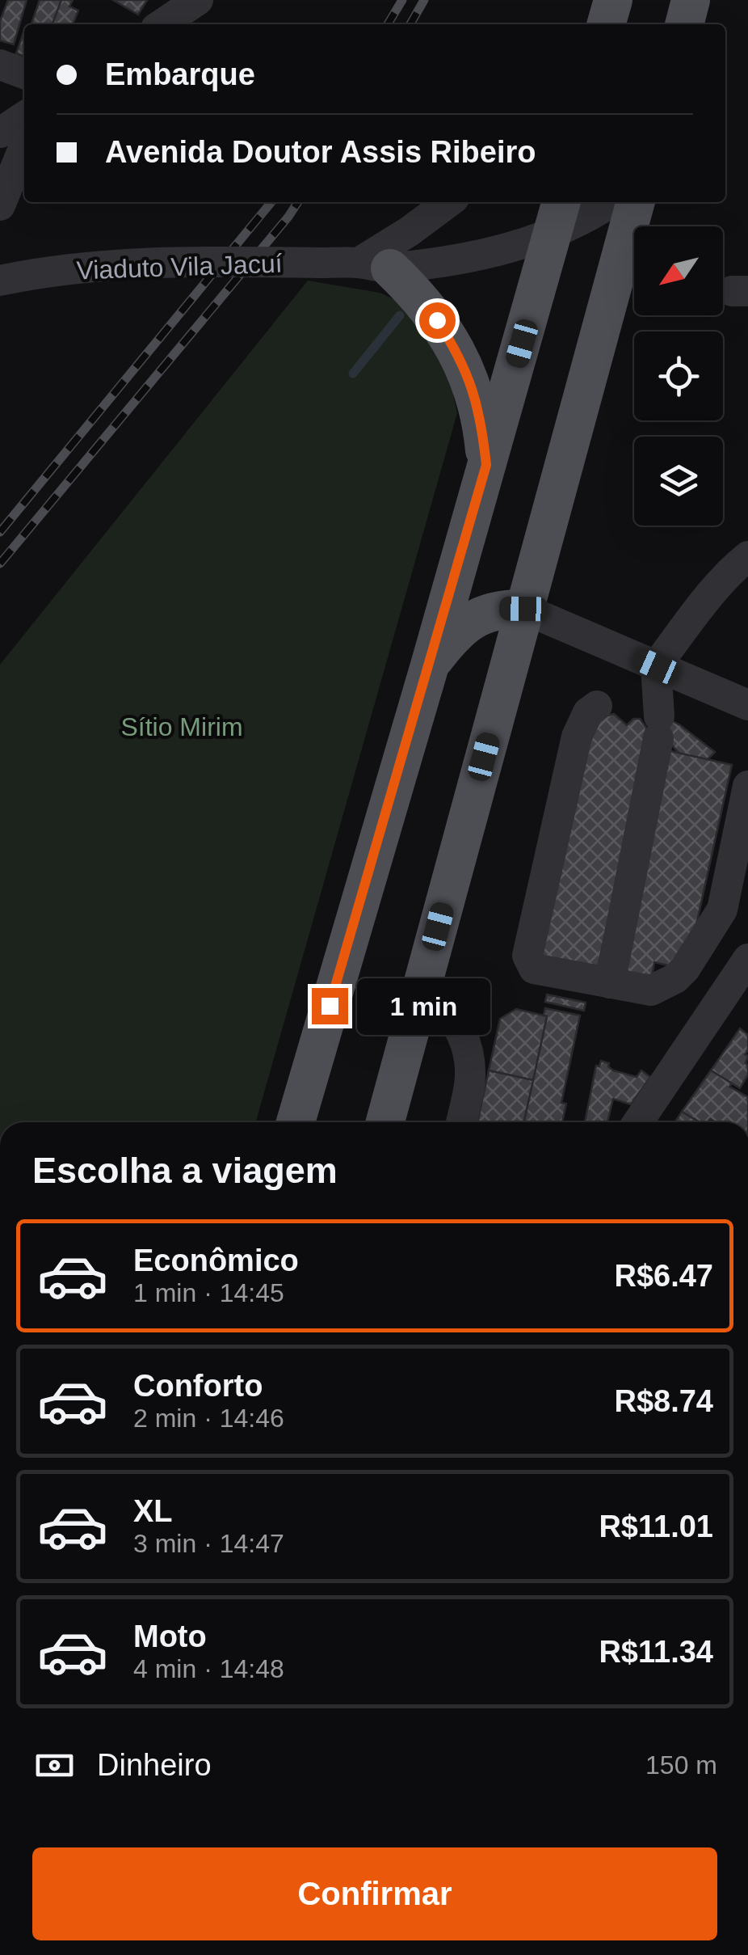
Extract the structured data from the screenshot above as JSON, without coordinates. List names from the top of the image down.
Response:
{
  "streets": {
    "street": ["Viaduto Vila Jacuí"]
  },
  "parks": ["Sítio Mirim"],
  "north": "bottom left",
  "page": {
    "banner": ["Embarque", "Avenida Doutor Assis Ribeiro"],
    "bubble": "1 min",
    "heading": "Escolha a viagem",
    "list": [
      {
        "name": "Econômico",
        "note": "1 min · 14:45",
        "value": "R$6.47"
      },
      {
        "name": "Conforto",
        "note": "2 min · 14:46",
        "value": "R$8.74"
      },
      {
        "name": "XL",
        "note": "3 min · 14:47",
        "value": "R$11.01"
      },
      {
        "name": "Moto",
        "note": "4 min · 14:48",
        "value": "R$11.34"
      }
    ],
    "pay": ["Dinheiro", "150 m"],
    "buttons": "Confirmar"
  }
}
